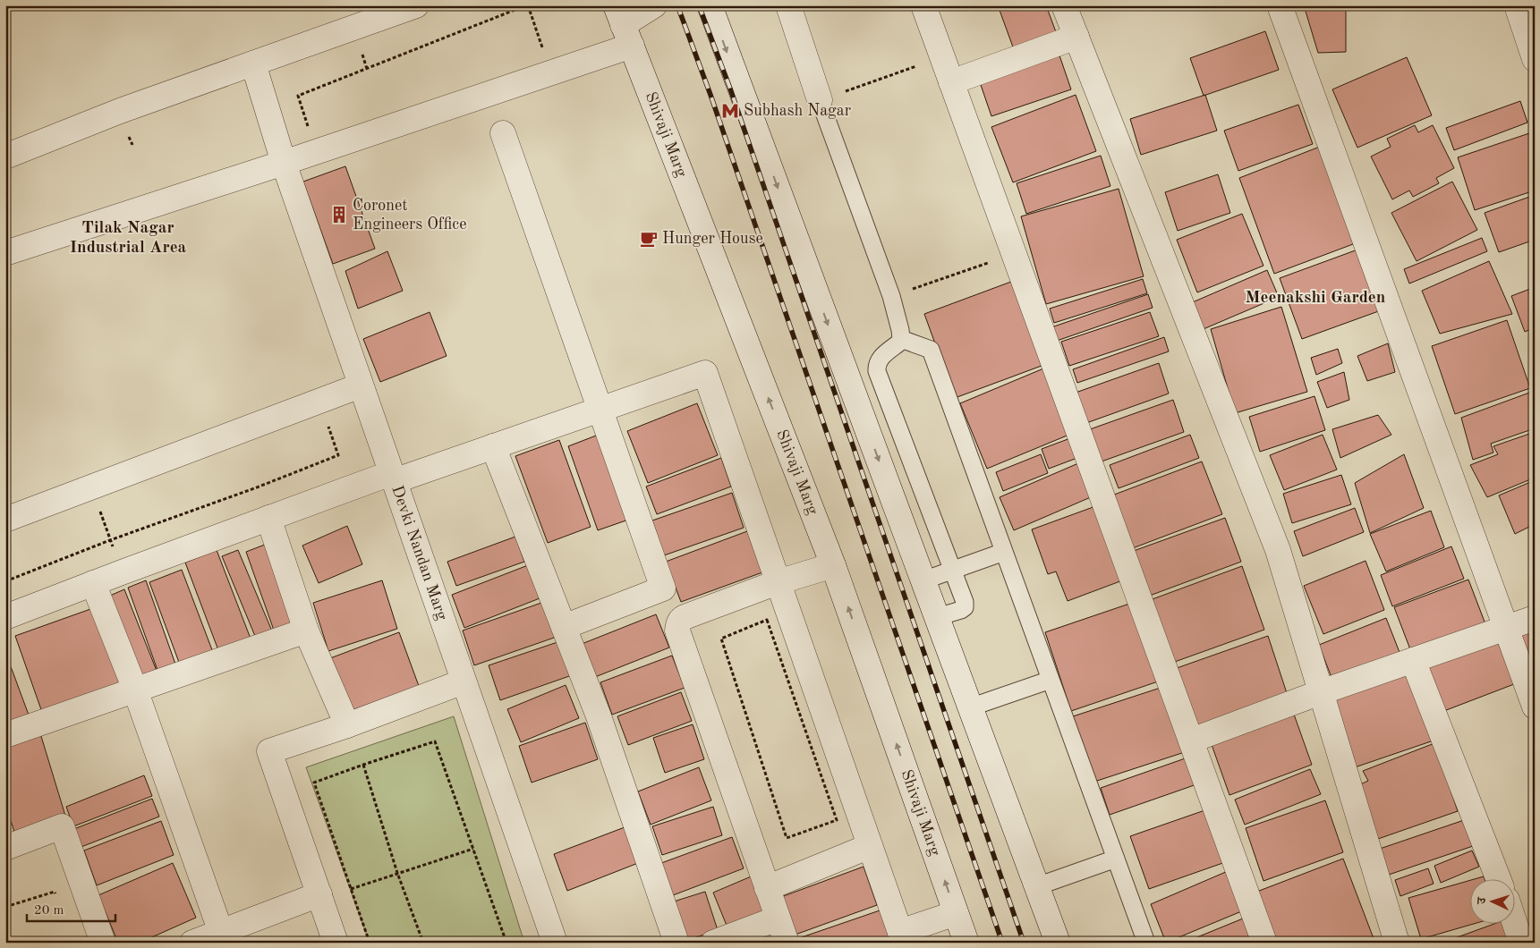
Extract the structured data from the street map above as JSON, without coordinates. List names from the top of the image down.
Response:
{
  "streets": {
    "street": ["Shivaji Marg", "Devki Nandan Marg"]
  },
  "districts": ["Tilak Nagar Industrial Area", "Meenakshi Garden"],
  "places": {
    "metro station": ["Subhash Nagar"],
    "building": ["Coronet Engineers Office"],
    "cafe": ["Hunger House"]
  },
  "scale_bar": "20 m",
  "north": "left"
}
